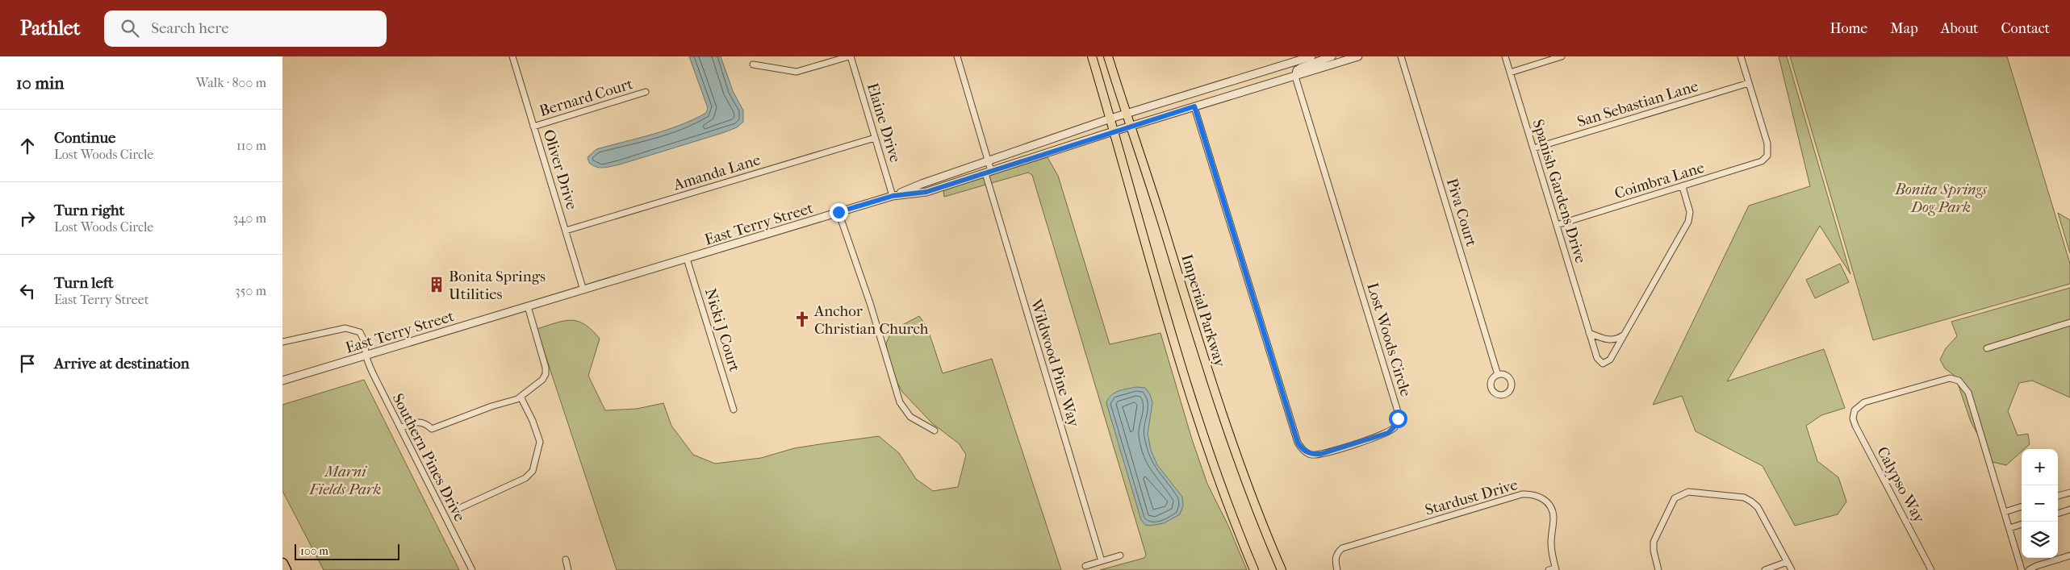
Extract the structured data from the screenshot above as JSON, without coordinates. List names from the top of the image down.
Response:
{
  "streets": {
    "main road": ["Imperial Parkway"],
    "street": [
      "Bernard Court",
      "San Sebastian Lane",
      "Elaine Drive",
      "Oliver Drive",
      "Amanda Lane",
      "Coimbra Lane",
      "Spanish Gardens Drive",
      "Piva Court",
      "East Terry Street",
      "Nicki J Court",
      "Lost Woods Circle",
      "Wildwood Pine Way",
      "Southern Pines Drive",
      "Calypso Way",
      "Stardust Drive"
    ]
  },
  "crossings": [
    ["Bernard Court", "Oliver Drive"],
    ["San Sebastian Lane", "Coimbra Lane"],
    ["San Sebastian Lane", "Spanish Gardens Drive"],
    ["Elaine Drive", "Amanda Lane"],
    ["Elaine Drive", "East Terry Street"],
    ["Oliver Drive", "Amanda Lane"],
    ["Oliver Drive", "East Terry Street"],
    ["Coimbra Lane", "Spanish Gardens Drive"],
    ["East Terry Street", "Imperial Parkway"],
    ["East Terry Street", "Nicki J Court"],
    ["East Terry Street", "Lost Woods Circle"],
    ["East Terry Street", "Wildwood Pine Way"],
    ["East Terry Street", "Southern Pines Drive"]
  ],
  "parks": ["Bonita Springs Dog Park", "Marni Fields Park"],
  "places": {
    "building": ["Bonita Springs Utilities"],
    "church": ["Anchor Christian Church"]
  },
  "scale_bar": "100 m",
  "page": {
    "header": "Pathlet",
    "search": "Search here",
    "nav": [
      "Home",
      "Map",
      "About",
      "Contact"
    ],
    "heading": ["10 min", "Walk · 800 m"],
    "list": [
      ["Continue", "Lost Woods Circle", "110 m"],
      ["Turn right", "Lost Woods Circle", "340 m"],
      ["Turn left", "East Terry Street", "350 m"],
      "Arrive at destination"
    ],
    "map_buttons": ["+", "−"],
    "scale": "100 m"
  }
}
